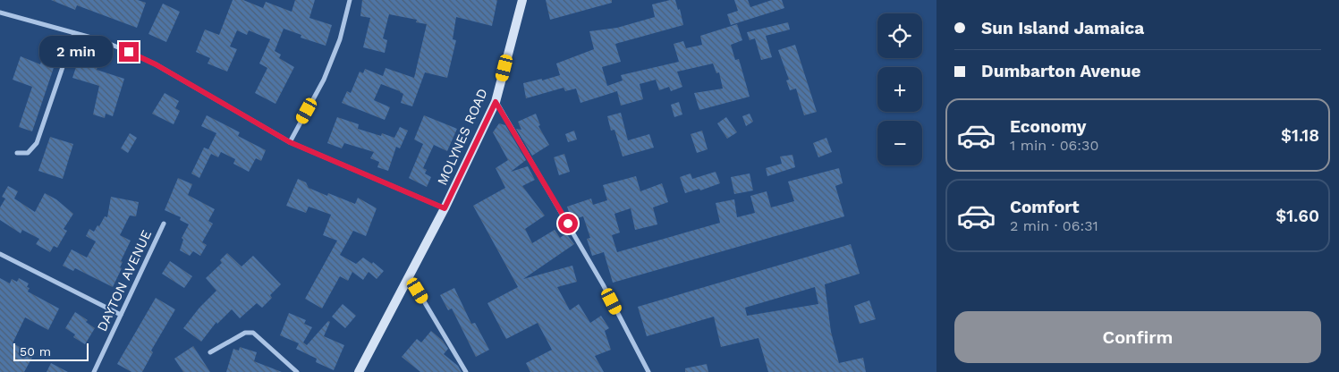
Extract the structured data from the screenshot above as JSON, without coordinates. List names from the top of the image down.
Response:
{
  "streets": {
    "main road": ["MOLYNES ROAD"],
    "street": ["DAYTON AVENUE"]
  },
  "scale_bar": "50 m",
  "page": {
    "banner": ["Sun Island Jamaica", "Dumbarton Avenue"],
    "map_buttons": ["+", "−"],
    "bubble": "2 min",
    "list": [
      {
        "name": "Economy",
        "note": "1 min · 06:30",
        "value": "$1.18"
      },
      {
        "name": "Comfort",
        "note": "2 min · 06:31",
        "value": "$1.60"
      }
    ],
    "buttons": "Confirm",
    "scale": "50 m"
  }
}
